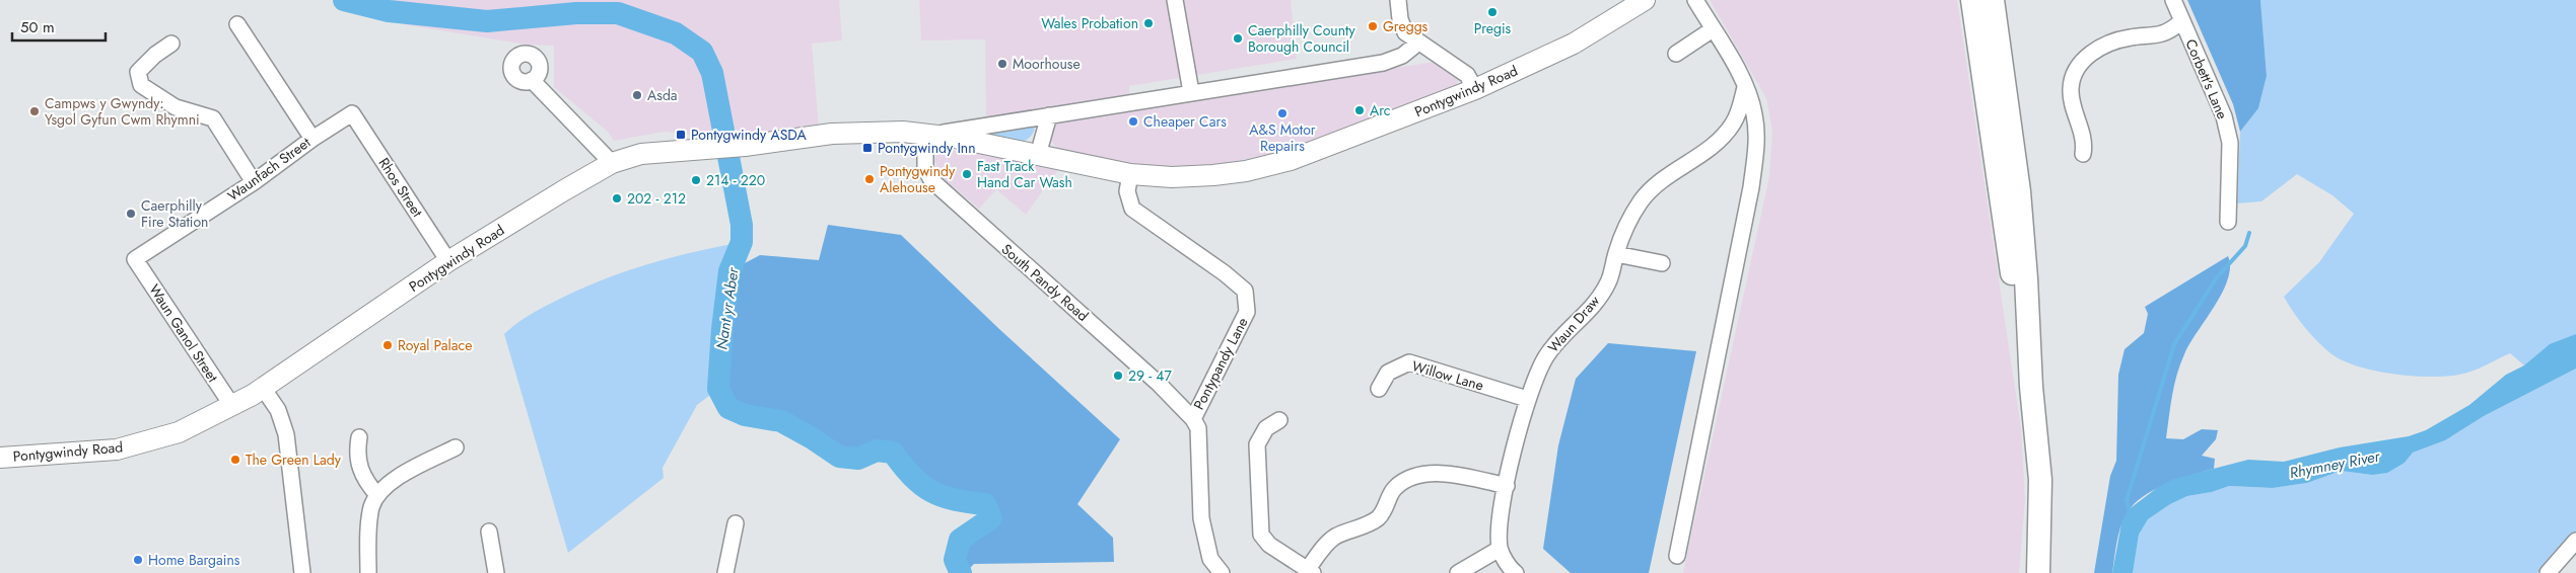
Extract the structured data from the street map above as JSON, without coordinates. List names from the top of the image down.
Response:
{
  "streets": {
    "main road": ["Pontygwindy Road"],
    "street": [
      "Corbett's Lane",
      "Waunfach Street",
      "Rhos Street",
      "South Pandy Road",
      "Waun Draw",
      "Waun Ganol Street",
      "Pontypandy Lane",
      "Willow Lane"
    ]
  },
  "crossings": [
    ["Pontygwindy Road", "Rhos Street"],
    ["Pontygwindy Road", "South Pandy Road"],
    ["Pontygwindy Road", "Waun Ganol Street"],
    ["Pontygwindy Road", "Pontypandy Lane"],
    ["Waunfach Street", "Rhos Street"],
    ["Waunfach Street", "Waun Ganol Street"],
    ["South Pandy Road", "Pontypandy Lane"],
    ["Waun Draw", "Willow Lane"]
  ],
  "water": ["Nant yr Aber", "Rhymney River"],
  "places": {
    "other": [
      "Pregis",
      "Wales Probation",
      "Greggs",
      "Caerphilly County Borough Council",
      "Moorhouse",
      "Asda",
      "Arc",
      "Campws y Gwyndy: Ysgol Gyfun Cwm Rhymni",
      "A&S Motor Repairs",
      "Cheaper Cars",
      "Fast Track Hand Car Wash",
      "Pontygwindy Alehouse",
      "214 - 220",
      "202 - 212",
      "Caerphilly Fire Station",
      "Royal Palace",
      "29 - 47",
      "The Green Lady",
      "Home Bargains"
    ],
    "transit": ["Pontygwindy ASDA", "Pontygwindy Inn"]
  },
  "scale_bar": "50 m"
}
